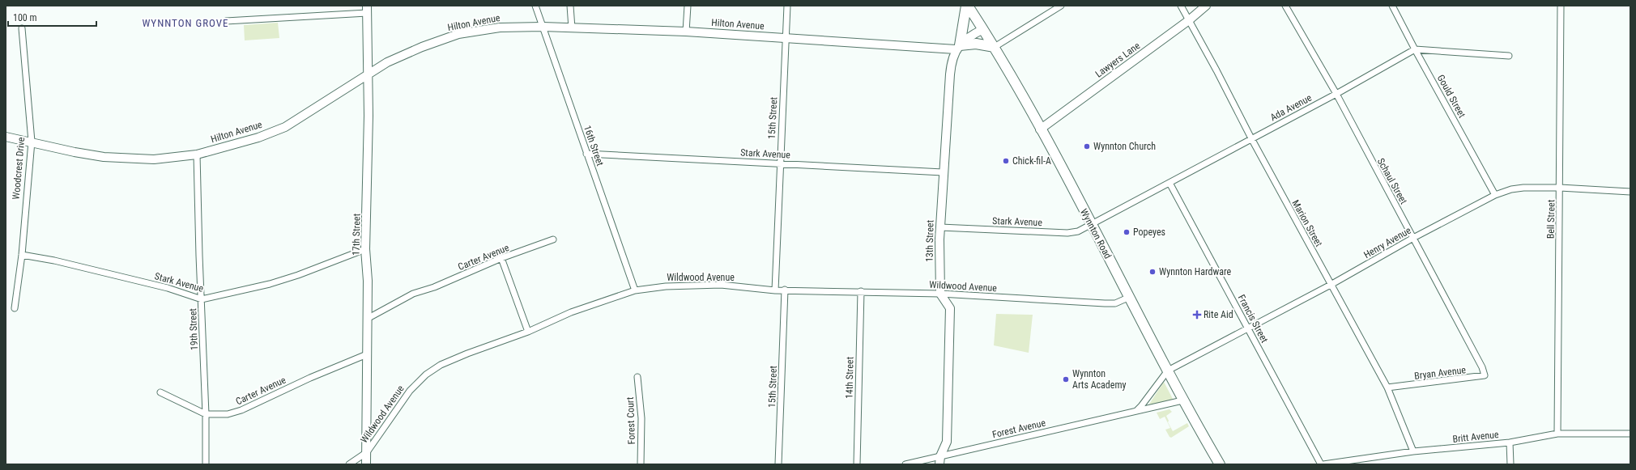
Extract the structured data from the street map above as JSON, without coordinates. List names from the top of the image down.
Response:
{
  "streets": {
    "main road": ["Wynnton Road"],
    "street": [
      "Hilton Avenue",
      "Lawyers Lane",
      "Gould Street",
      "Ada Avenue",
      "15th Street",
      "16th Street",
      "Stark Avenue",
      "Woodcrest Drive",
      "Schaul Street",
      "Bell Street",
      "Marion Street",
      "17th Street",
      "13th Street",
      "Henry Avenue",
      "Carter Avenue",
      "Wildwood Avenue",
      "Francis Street",
      "19th Street",
      "Bryan Avenue",
      "14th Street",
      "Forest Court",
      "Forest Avenue",
      "Britt Avenue"
    ]
  },
  "crossings": [
    ["Hilton Avenue", "15th Street"],
    ["Hilton Avenue", "16th Street"],
    ["Hilton Avenue", "Woodcrest Drive"],
    ["Hilton Avenue", "17th Street"],
    ["Hilton Avenue", "13th Street"],
    ["Hilton Avenue", "19th Street"],
    ["Lawyers Lane", "Marion Street"],
    ["Lawyers Lane", "Wynnton Road"],
    ["Gould Street", "Ada Avenue"],
    ["Gould Street", "Henry Avenue"],
    ["Ada Avenue", "Stark Avenue"],
    ["Ada Avenue", "Schaul Street"],
    ["Ada Avenue", "Marion Street"],
    ["Ada Avenue", "Wynnton Road"],
    ["Ada Avenue", "Francis Street"],
    ["15th Street", "Stark Avenue"],
    ["15th Street", "Wildwood Avenue"],
    ["16th Street", "Stark Avenue"],
    ["16th Street", "Wildwood Avenue"],
    ["Stark Avenue", "Woodcrest Drive"],
    ["Stark Avenue", "Wynnton Road"],
    ["Stark Avenue", "17th Street"],
    ["Stark Avenue", "13th Street"],
    ["Stark Avenue", "19th Street"],
    ["Schaul Street", "Henry Avenue"],
    ["Schaul Street", "Bryan Avenue"],
    ["Bell Street", "Henry Avenue"],
    ["Bell Street", "Britt Avenue"],
    ["Marion Street", "Henry Avenue"],
    ["Marion Street", "Bryan Avenue"],
    ["Marion Street", "Britt Avenue"],
    ["Wynnton Road", "Henry Avenue"],
    ["Wynnton Road", "Wildwood Avenue"],
    ["Wynnton Road", "Forest Avenue"],
    ["17th Street", "Carter Avenue"],
    ["17th Street", "Wildwood Avenue"],
    ["13th Street", "Wildwood Avenue"],
    ["Henry Avenue", "Francis Street"],
    ["Carter Avenue", "19th Street"],
    ["Wildwood Avenue", "14th Street"]
  ],
  "districts": ["WYNNTON GROVE"],
  "places": {
    "other": [
      "Wynnton Church",
      "Chick-fil-A",
      "Popeyes",
      "Wynnton Hardware",
      "Wynnton Arts Academy"
    ],
    "health": ["Rite Aid"]
  },
  "scale_bar": "100 m"
}
